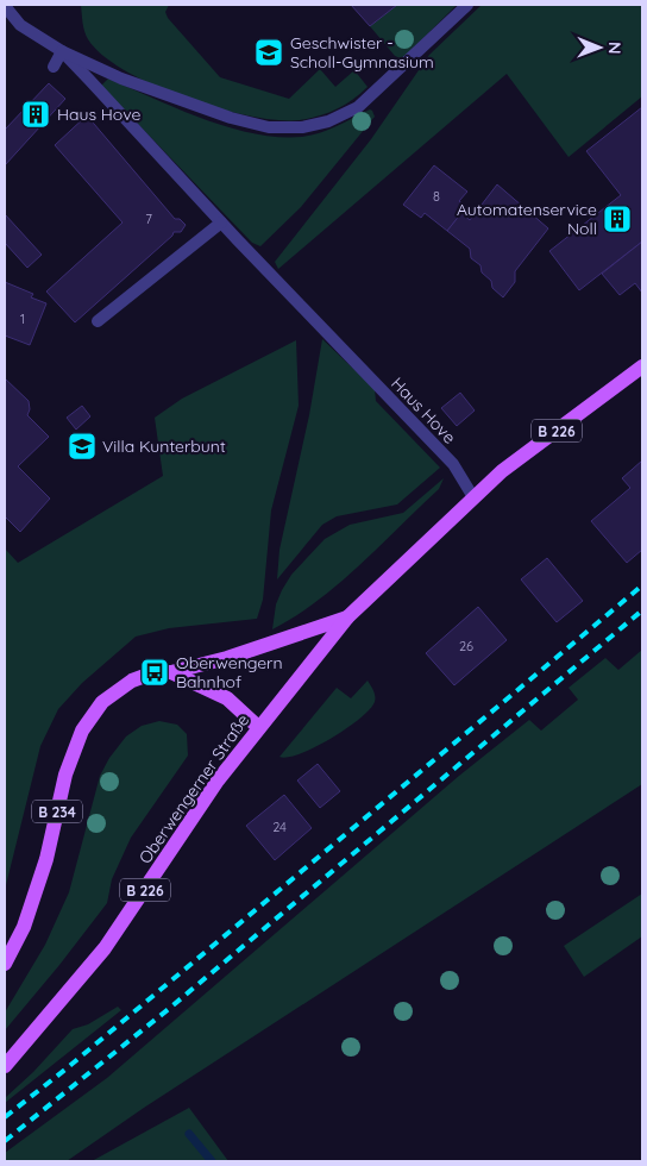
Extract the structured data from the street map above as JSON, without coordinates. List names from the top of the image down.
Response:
{
  "streets": {
    "main road": ["B 226", "Oberwengerner Straße", "B 234"],
    "lane": ["Haus Hove"]
  },
  "crossings": [
    ["Haus Hove", "B 226"],
    ["B 226", "Oberwengerner Straße"]
  ],
  "places": {
    "school or university": ["Geschwister - Scholl-Gymnasium", "Villa Kunterbunt"],
    "building": ["Haus Hove", "Automatenservice Noll"],
    "bus stop": ["Oberwengern Bahnhof"]
  },
  "house_numbers": [
    "8",
    "7",
    "1",
    "26",
    "24"
  ],
  "north": "right"
}
